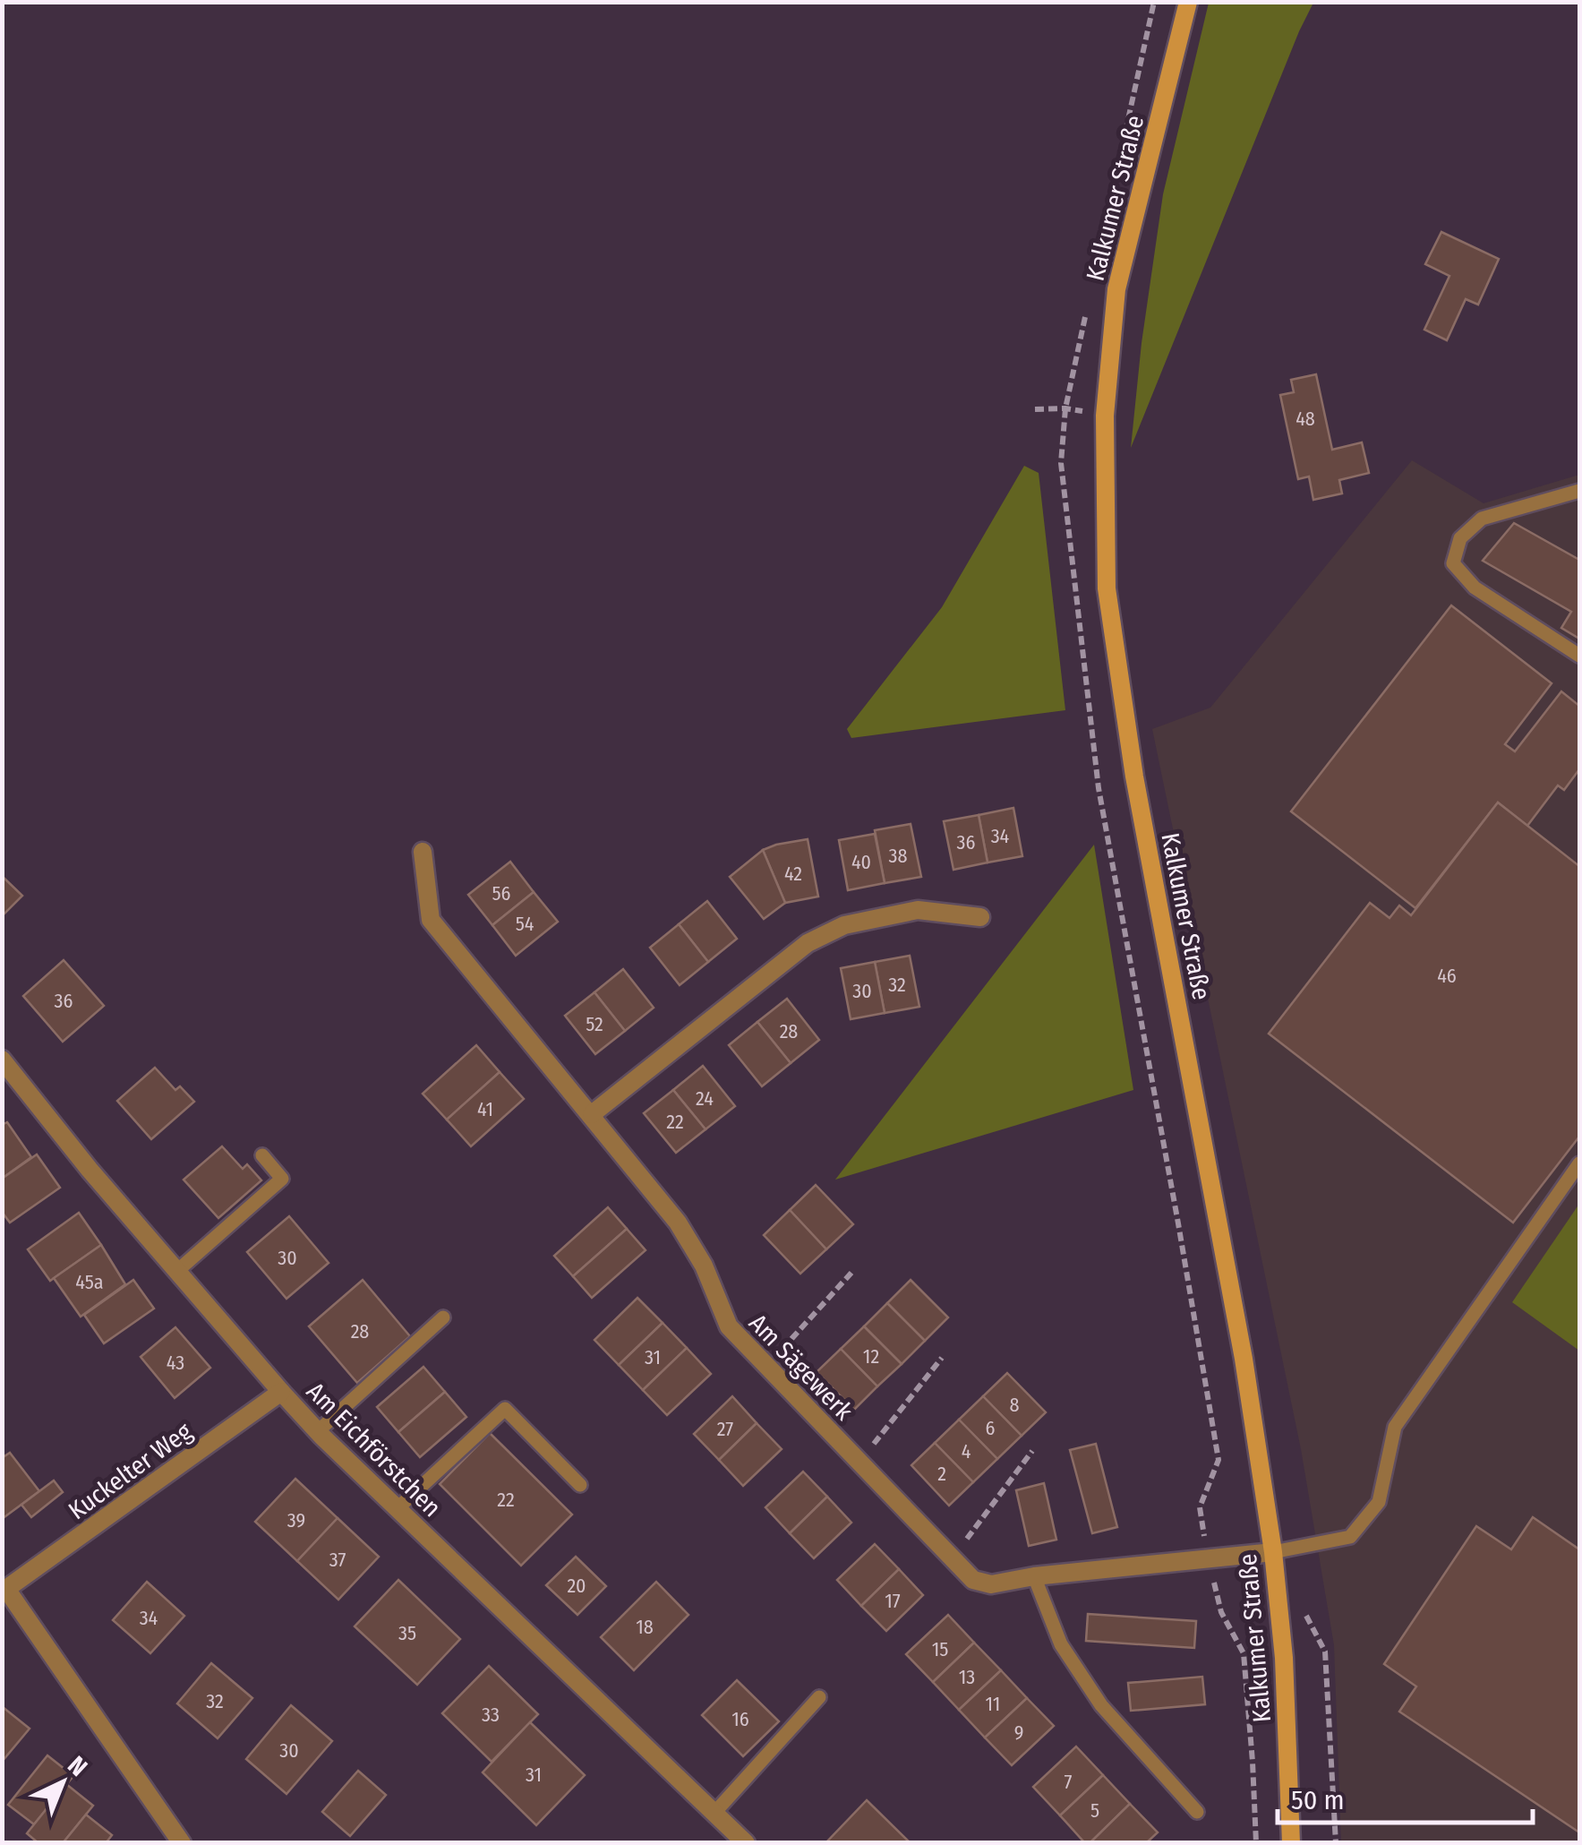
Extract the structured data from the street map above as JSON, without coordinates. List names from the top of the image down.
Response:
{
  "streets": {
    "main road": ["Kalkumer Straße"],
    "street": ["Am Sägewerk", "Am Eichförstchen", "Kuckelter Weg"]
  },
  "crossings": [
    ["Kalkumer Straße", "Am Sägewerk"],
    ["Am Eichförstchen", "Kuckelter Weg"]
  ],
  "house_numbers": [
    "48",
    "34",
    "36",
    "38",
    "40",
    "42",
    "56",
    "54",
    "46",
    "32",
    "30",
    "36",
    "52",
    "28",
    "24",
    "41",
    "22",
    "30",
    "45a",
    "28",
    "12",
    "31",
    "43",
    "8",
    "6",
    "27",
    "4",
    "2",
    "22",
    "39",
    "37",
    "20",
    "17",
    "34",
    "18",
    "35",
    "15",
    "13",
    "32",
    "11",
    "33",
    "16",
    "9",
    "30",
    "31",
    "7",
    "5"
  ],
  "scale_bar": "50 m",
  "north": "top right"
}
